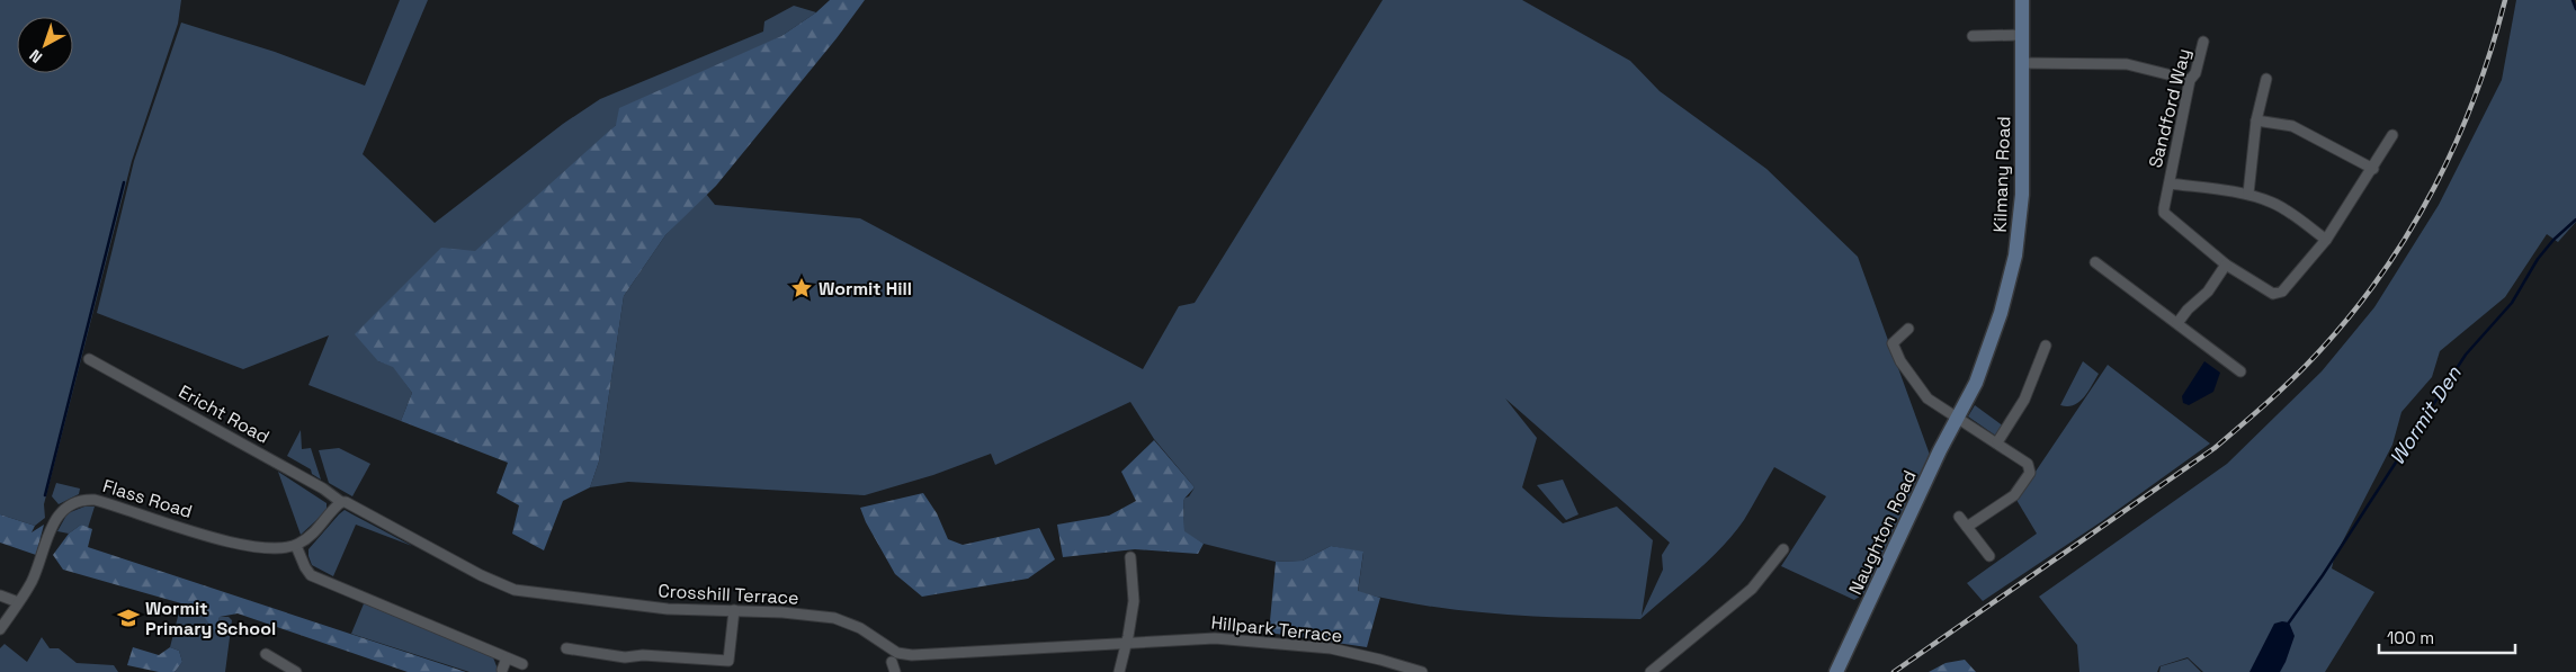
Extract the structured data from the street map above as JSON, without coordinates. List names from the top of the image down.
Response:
{
  "streets": {
    "main road": ["Kilmany Road", "Naughton Road"],
    "street": [
      "Sandford Way",
      "Ericht Road",
      "Flass Road",
      "Crosshill Terrace",
      "Hillpark Terrace"
    ]
  },
  "crossings": [
    ["Kilmany Road", "Naughton Road"],
    ["Ericht Road", "Crosshill Terrace"],
    ["Crosshill Terrace", "Hillpark Terrace"]
  ],
  "water": ["Wormit Den"],
  "places": {
    "place": ["Wormit Hill"],
    "school or university": ["Wormit Primary School"]
  },
  "scale_bar": "100 m",
  "north": "bottom left"
}
